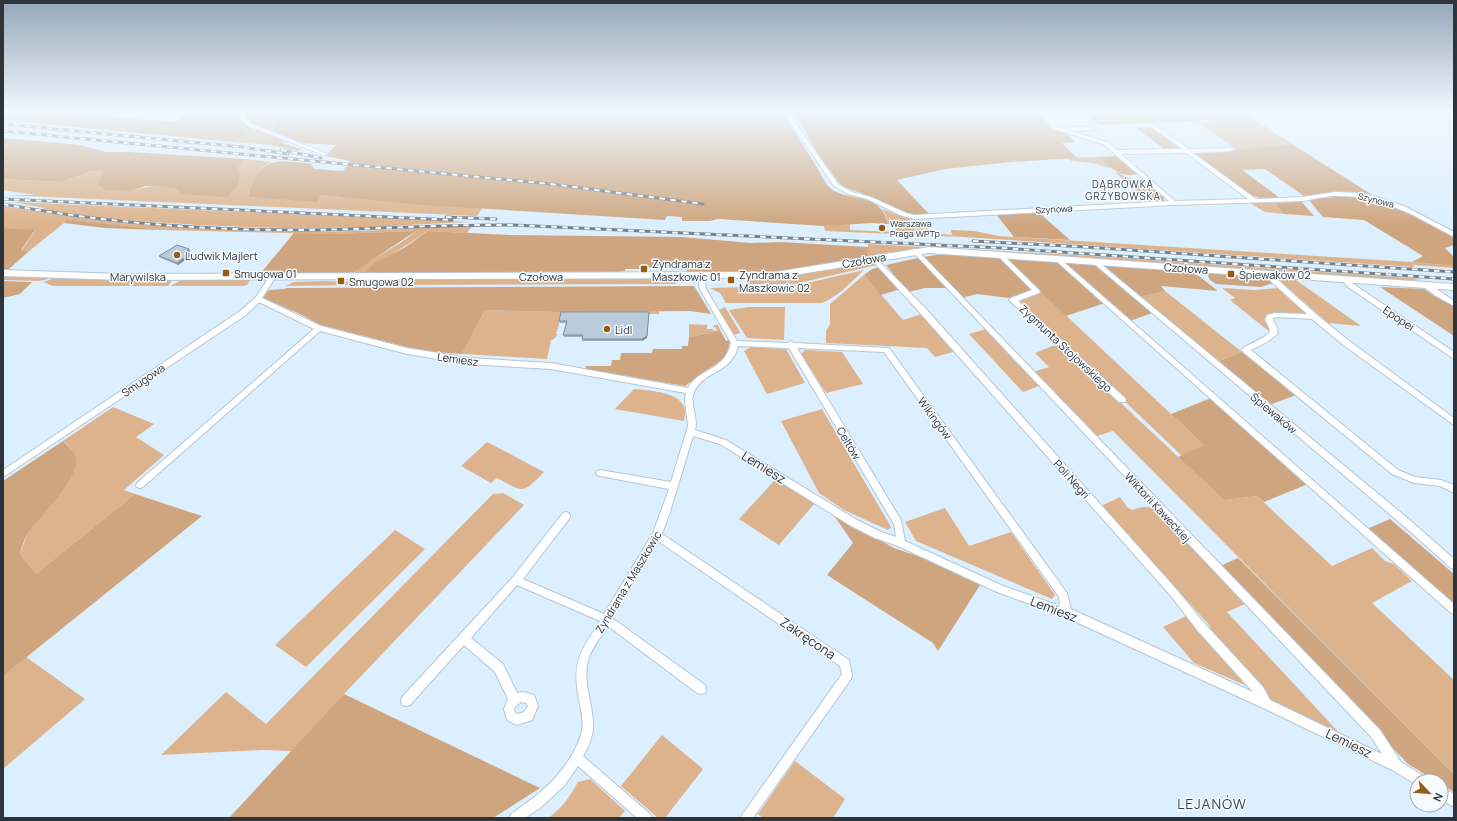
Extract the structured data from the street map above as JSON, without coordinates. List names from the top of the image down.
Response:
{
  "streets": {
    "street": [
      "Szynowa",
      "Czołowa",
      "Marywilska",
      "Epopei",
      "Zygmunta Stojowskiego",
      "Lemiesz",
      "Smugowa",
      "Śpiewaków",
      "Wikingów",
      "Celtów",
      "Poli Negri",
      "Wiktorii Kaweckiej",
      "Zyndrama z Maszkowic",
      "Zakręcona"
    ]
  },
  "crossings": [
    ["Czołowa", "Marywilska"],
    ["Czołowa", "Epopei"],
    ["Czołowa", "Zygmunta Stojowskiego"],
    ["Czołowa", "Smugowa"],
    ["Czołowa", "Śpiewaków"],
    ["Czołowa", "Poli Negri"],
    ["Czołowa", "Wiktorii Kaweckiej"],
    ["Marywilska", "Smugowa"],
    ["Lemiesz", "Smugowa"],
    ["Lemiesz", "Wikingów"],
    ["Lemiesz", "Celtów"],
    ["Lemiesz", "Poli Negri"],
    ["Lemiesz", "Wiktorii Kaweckiej"],
    ["Lemiesz", "Zyndrama z Maszkowic"],
    ["Wikingów", "Celtów"],
    ["Zyndrama z Maszkowic", "Zakręcona"]
  ],
  "districts": ["DĄBRÓWKA GRZYBOWSKA", "LEJANÓW"],
  "places": {
    "other": ["Warszawa Praga WPTp", "Ludwik Majlert", "Lidl"],
    "transit": [
      "Zyndrama z Maszkowic 01",
      "Smugowa 01",
      "Śpiewaków 02",
      "Zyndrama z Maszkowic 02",
      "Smugowa 02"
    ]
  },
  "north": "bottom right"
}
